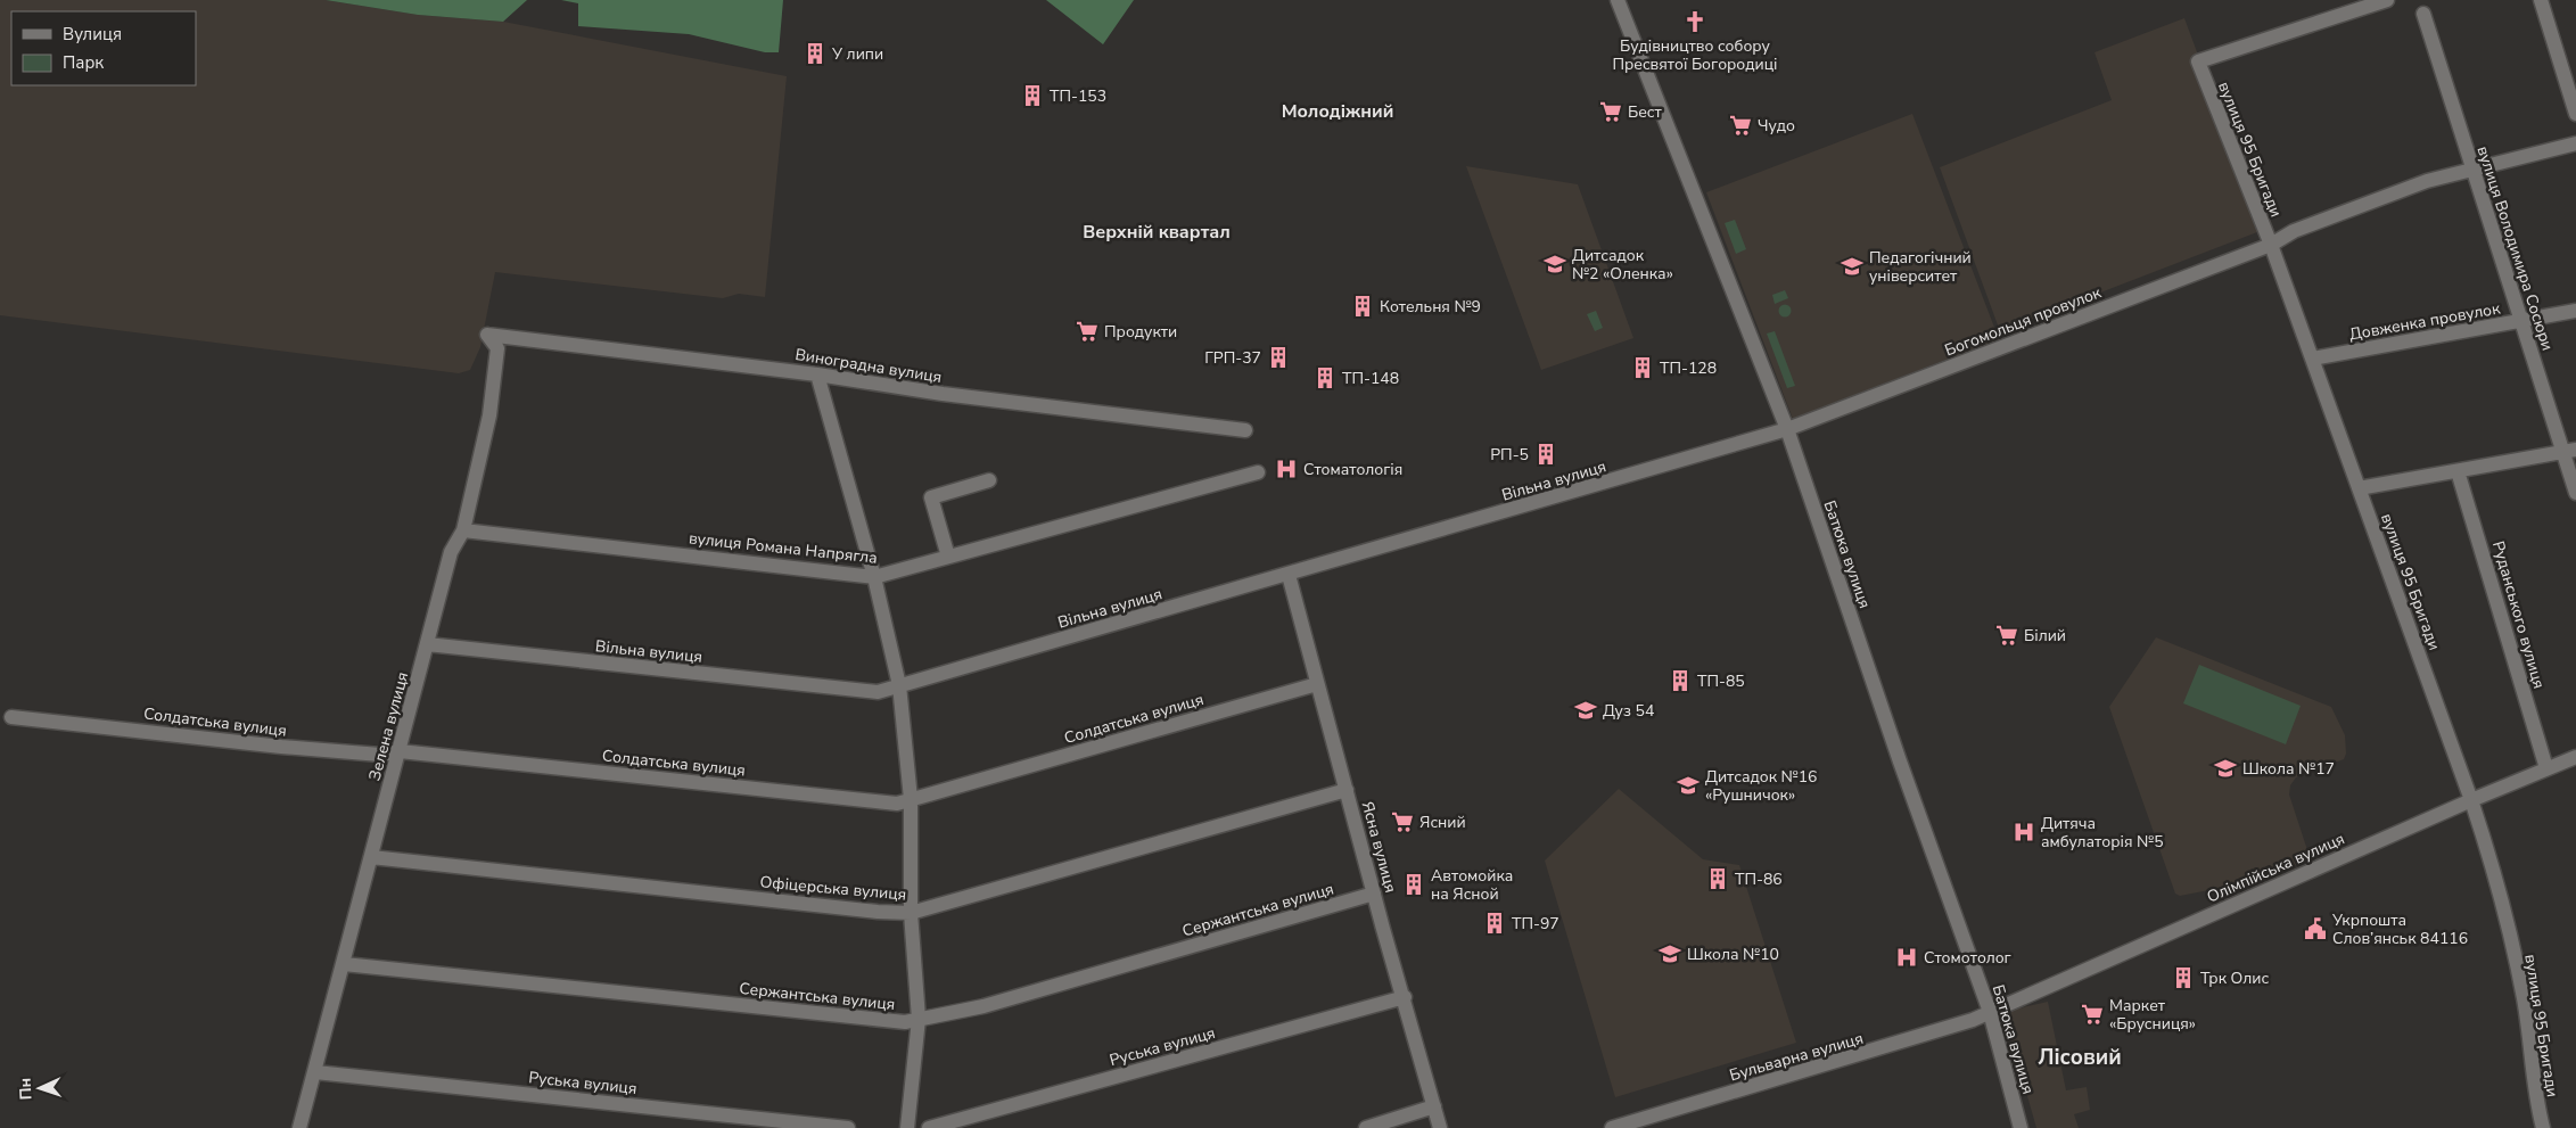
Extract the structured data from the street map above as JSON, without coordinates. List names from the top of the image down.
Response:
{
  "streets": {
    "street": [
      "вулиця 95 Бригади",
      "вулиця Володимира Сосюри",
      "Богомольця провулок",
      "Довженка провулок",
      "Виноградна вулиця",
      "Вільна вулиця",
      "вулиця Романа Напрягла",
      "Батюка вулиця",
      "Руданського вулиця",
      "Солдатська вулиця",
      "Зелена вулиця",
      "Ясна вулиця",
      "Олімпійська вулиця",
      "Офіцерська вулиця",
      "Сержантська вулиця",
      "Руська вулиця",
      "Бульварна вулиця"
    ]
  },
  "crossings": [
    ["вулиця 95 Бригади", "Богомольця провулок"],
    ["вулиця 95 Бригади", "Довженка провулок"],
    ["вулиця 95 Бригади", "Олімпійська вулиця"],
    ["вулиця Володимира Сосюри", "Богомольця провулок"],
    ["вулиця Володимира Сосюри", "Довженка провулок"],
    ["Богомольця провулок", "Вільна вулиця"],
    ["Богомольця провулок", "Батюка вулиця"],
    ["Виноградна вулиця", "Зелена вулиця"],
    ["Вільна вулиця", "Батюка вулиця"],
    ["Вільна вулиця", "Зелена вулиця"],
    ["Вільна вулиця", "Ясна вулиця"],
    ["вулиця Романа Напрягла", "Зелена вулиця"],
    ["Батюка вулиця", "Олімпійська вулиця"],
    ["Батюка вулиця", "Бульварна вулиця"],
    ["Руданського вулиця", "Олімпійська вулиця"],
    ["Солдатська вулиця", "Зелена вулиця"],
    ["Солдатська вулиця", "Ясна вулиця"],
    ["Зелена вулиця", "Офіцерська вулиця"],
    ["Зелена вулиця", "Сержантська вулиця"],
    ["Зелена вулиця", "Руська вулиця"],
    ["Ясна вулиця", "Офіцерська вулиця"],
    ["Ясна вулиця", "Сержантська вулиця"],
    ["Ясна вулиця", "Руська вулиця"],
    ["Олімпійська вулиця", "Бульварна вулиця"]
  ],
  "districts": ["Молодіжний", "Верхній квартал", "Лісовий"],
  "places": {
    "church": ["Будівництво собору Пресвятої Богородиці"],
    "building": [
      "У липи",
      "ТП-153",
      "Котельня №9",
      "ГРП-37",
      "ТП-128",
      "ТП-148",
      "РП-5",
      "ТП-85",
      "ТП-86",
      "Автомойка на Ясной",
      "ТП-97",
      "Трк Олис"
    ],
    "supermarket": [
      "Бест",
      "Чудо",
      "Продукти",
      "Білий",
      "Ясний",
      "Маркет «Брусниця»"
    ],
    "school or university": [
      "Дитсадок №2 «Оленка»",
      "Педагогічний університет",
      "Дуз 54",
      "Школа №17",
      "Дитсадок №16 «Рушничок»",
      "Школа №10"
    ],
    "hospital": ["Стоматологія", "Дитяча амбулаторія №5", "Стомотолог"],
    "public building": ["Укрпошта Слов’янськ 84116"]
  },
  "legend": ["Вулиця", "Парк"],
  "north": "left"
}
